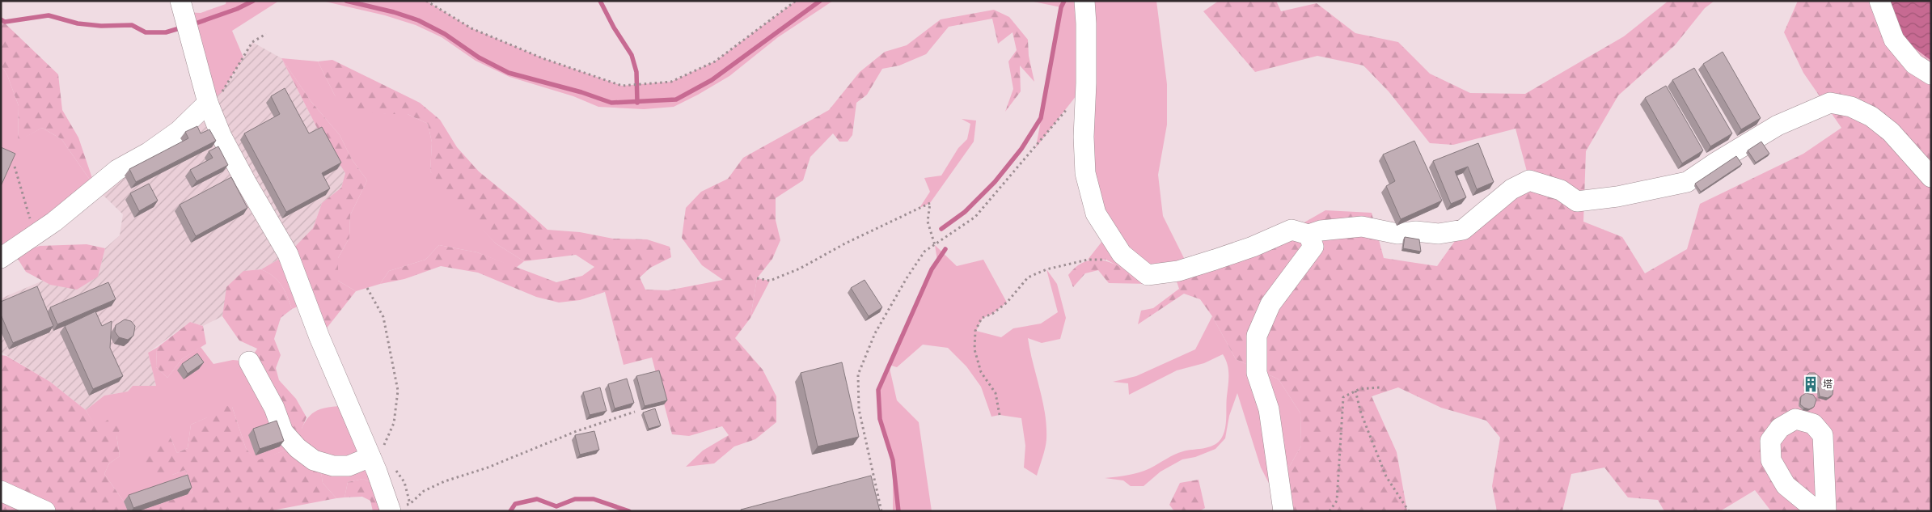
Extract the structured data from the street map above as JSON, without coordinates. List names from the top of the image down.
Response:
{
  "places": {
    "building": ["塔"]
  }
}
